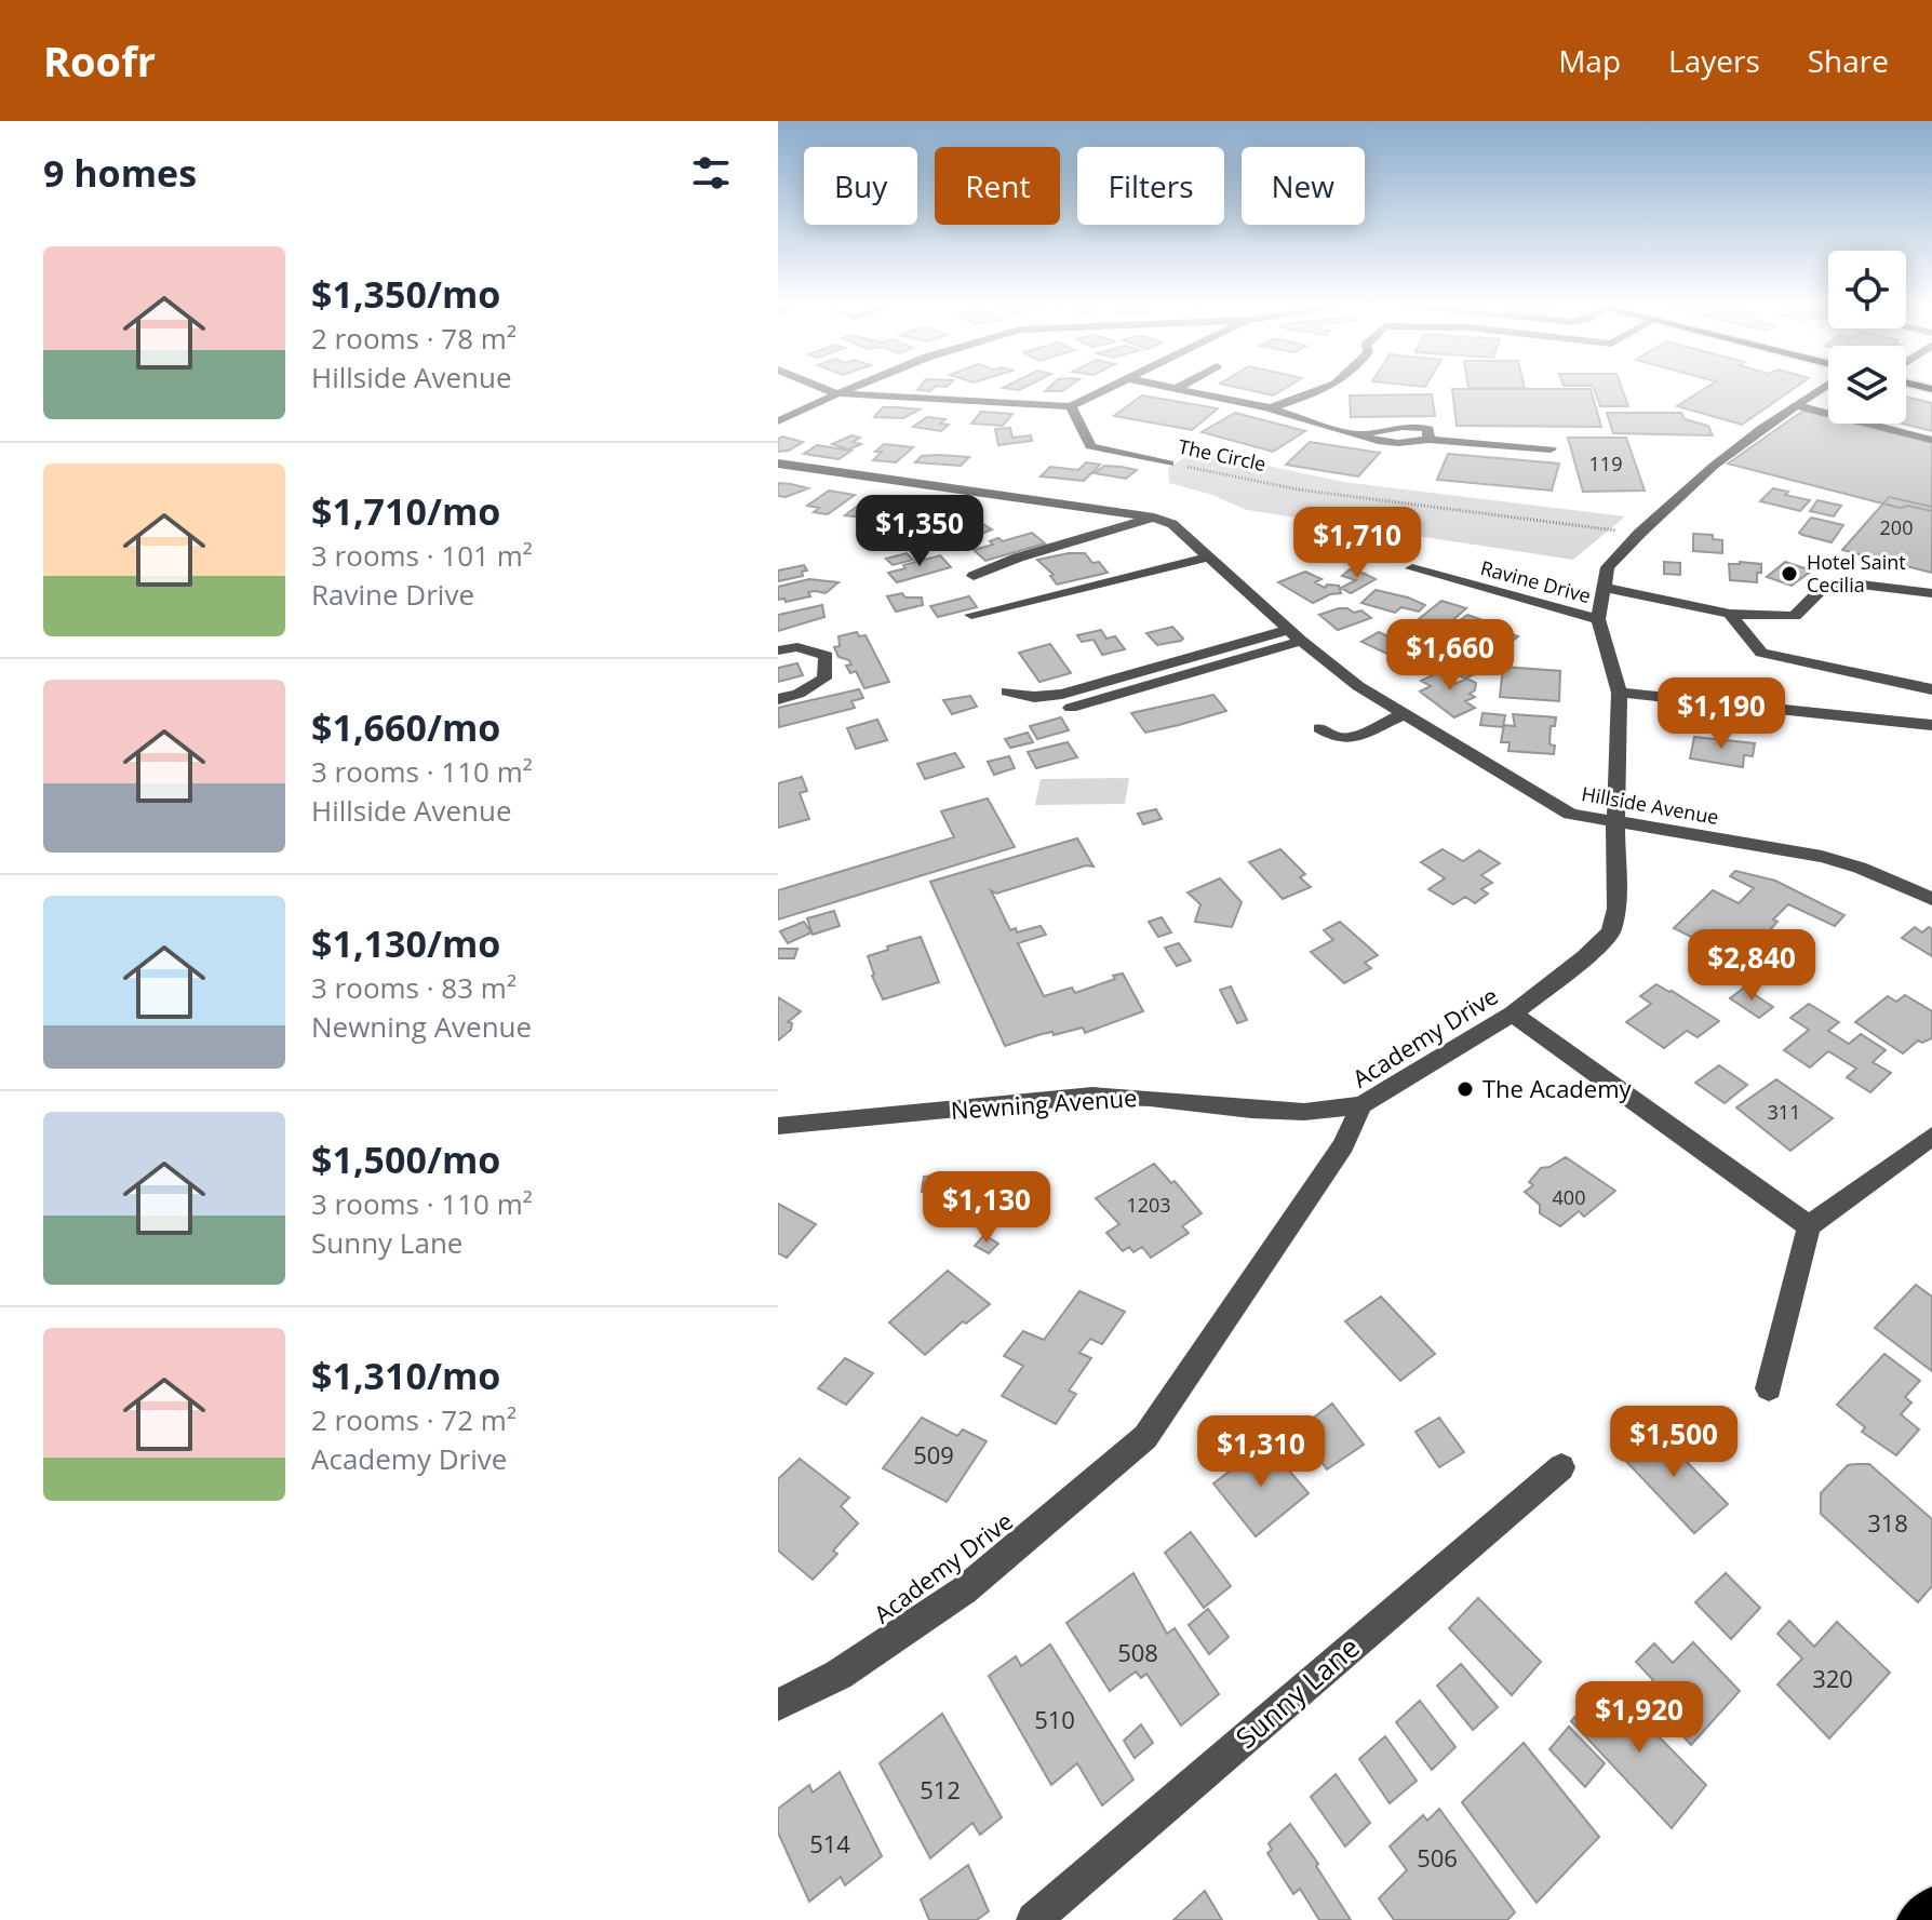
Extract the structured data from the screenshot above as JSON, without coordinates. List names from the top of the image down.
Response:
{
  "streets": {
    "street": [
      "The Circle",
      "Ravine Drive",
      "Hillside Avenue",
      "Academy Drive",
      "Newning Avenue",
      "Sunny Lane"
    ]
  },
  "crossings": [
    ["The Circle", "Academy Drive"],
    ["Ravine Drive", "Academy Drive"],
    ["Hillside Avenue", "Academy Drive"],
    ["Academy Drive", "Newning Avenue"]
  ],
  "places": ["Hotel Saint Cecilia", "The Academy"],
  "house_numbers": [
    "119",
    "200",
    "311",
    "400",
    "1203",
    "509",
    "318",
    "508",
    "320",
    "510",
    "512",
    "514",
    "506"
  ],
  "page": {
    "header": "Roofr",
    "nav": ["Map", "Layers", "Share"],
    "heading": "9 homes",
    "chip": [
      "Buy",
      "Rent",
      "Filters",
      "New"
    ],
    "list": [
      {
        "name": "$1,350/mo",
        "note": "2 rooms · 78 m² · Hillside Avenue"
      },
      {
        "name": "$1,710/mo",
        "note": "3 rooms · 101 m² · Ravine Drive"
      },
      {
        "name": "$1,660/mo",
        "note": "3 rooms · 110 m² · Hillside Avenue"
      },
      {
        "name": "$1,130/mo",
        "note": "3 rooms · 83 m² · Newning Avenue"
      },
      {
        "name": "$1,500/mo",
        "note": "3 rooms · 110 m² · Sunny Lane"
      },
      {
        "name": "$1,310/mo",
        "note": "2 rooms · 72 m² · Academy Drive"
      }
    ],
    "price": [
      "$1,350",
      "$1,710",
      "$1,660",
      "$1,190",
      "$2,840",
      "$1,130",
      "$1,500",
      "$1,310",
      "$1,920"
    ]
  }
}
